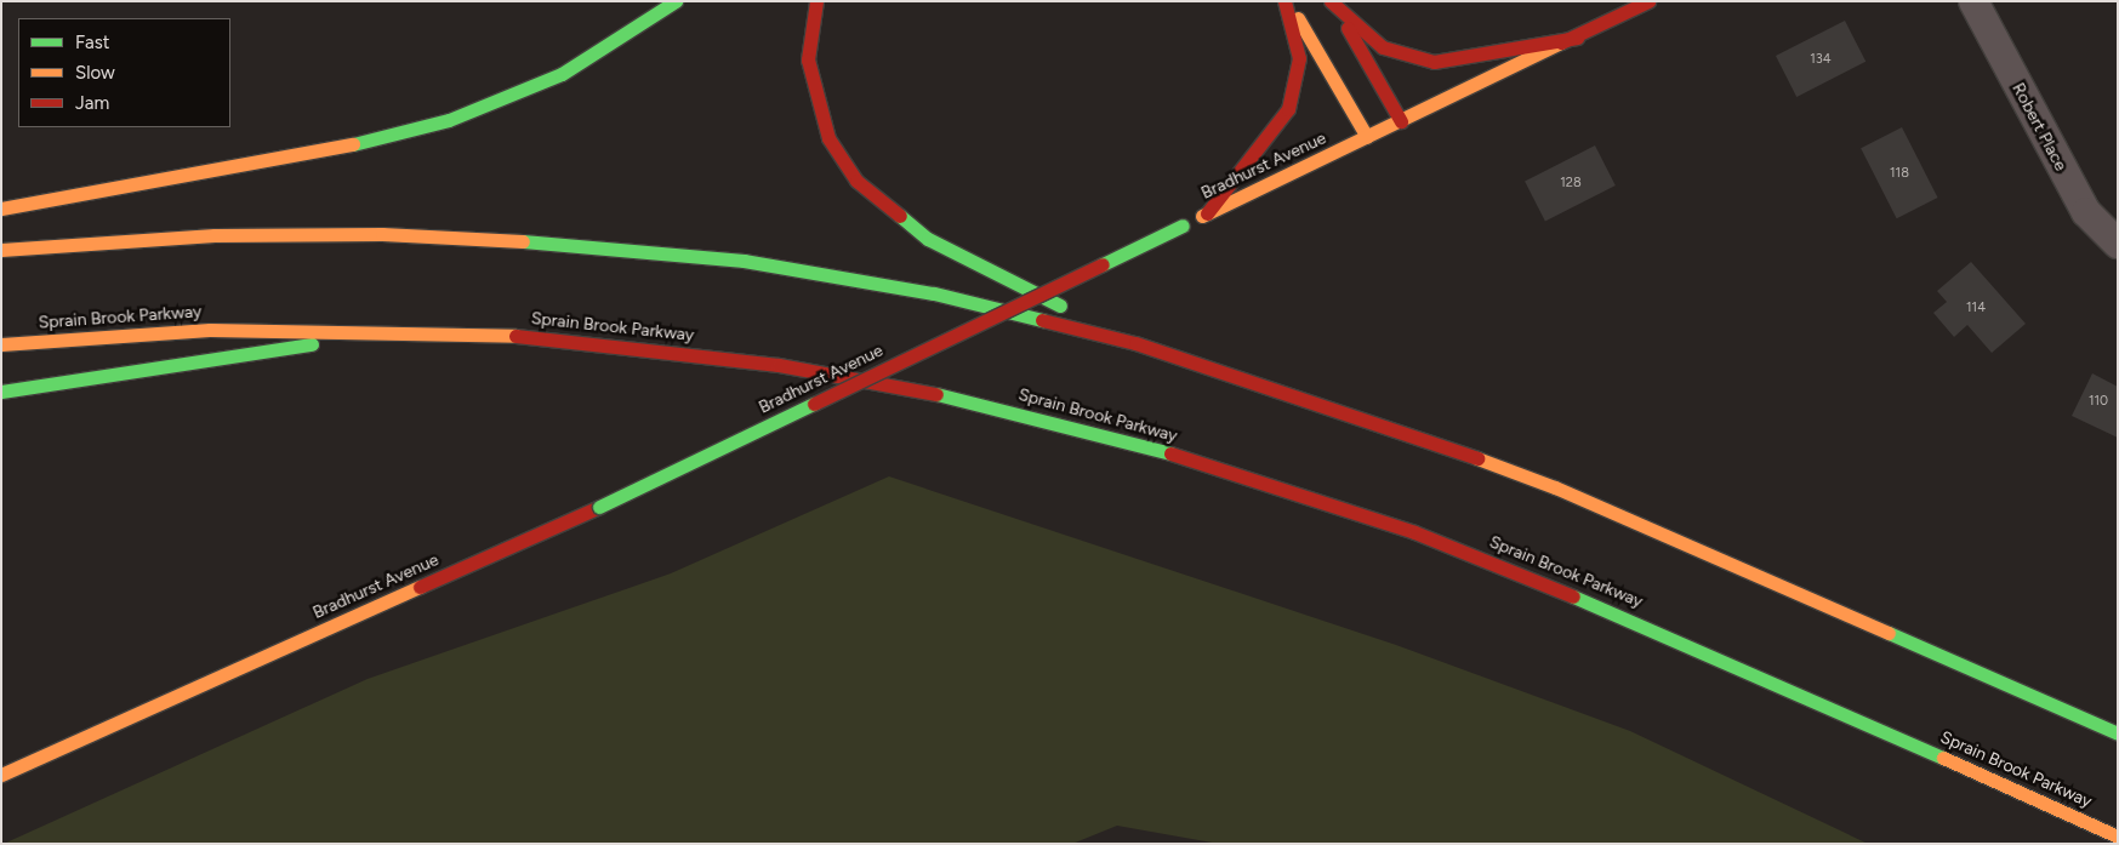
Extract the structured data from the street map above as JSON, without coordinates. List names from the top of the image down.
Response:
{
  "streets": {
    "main road": ["Bradhurst Avenue", "Sprain Brook Parkway"],
    "street": ["Robert Place"]
  },
  "house_numbers": [
    "134",
    "118",
    "128",
    "114",
    "110"
  ],
  "legend": ["Fast", "Slow", "Jam"]
}
